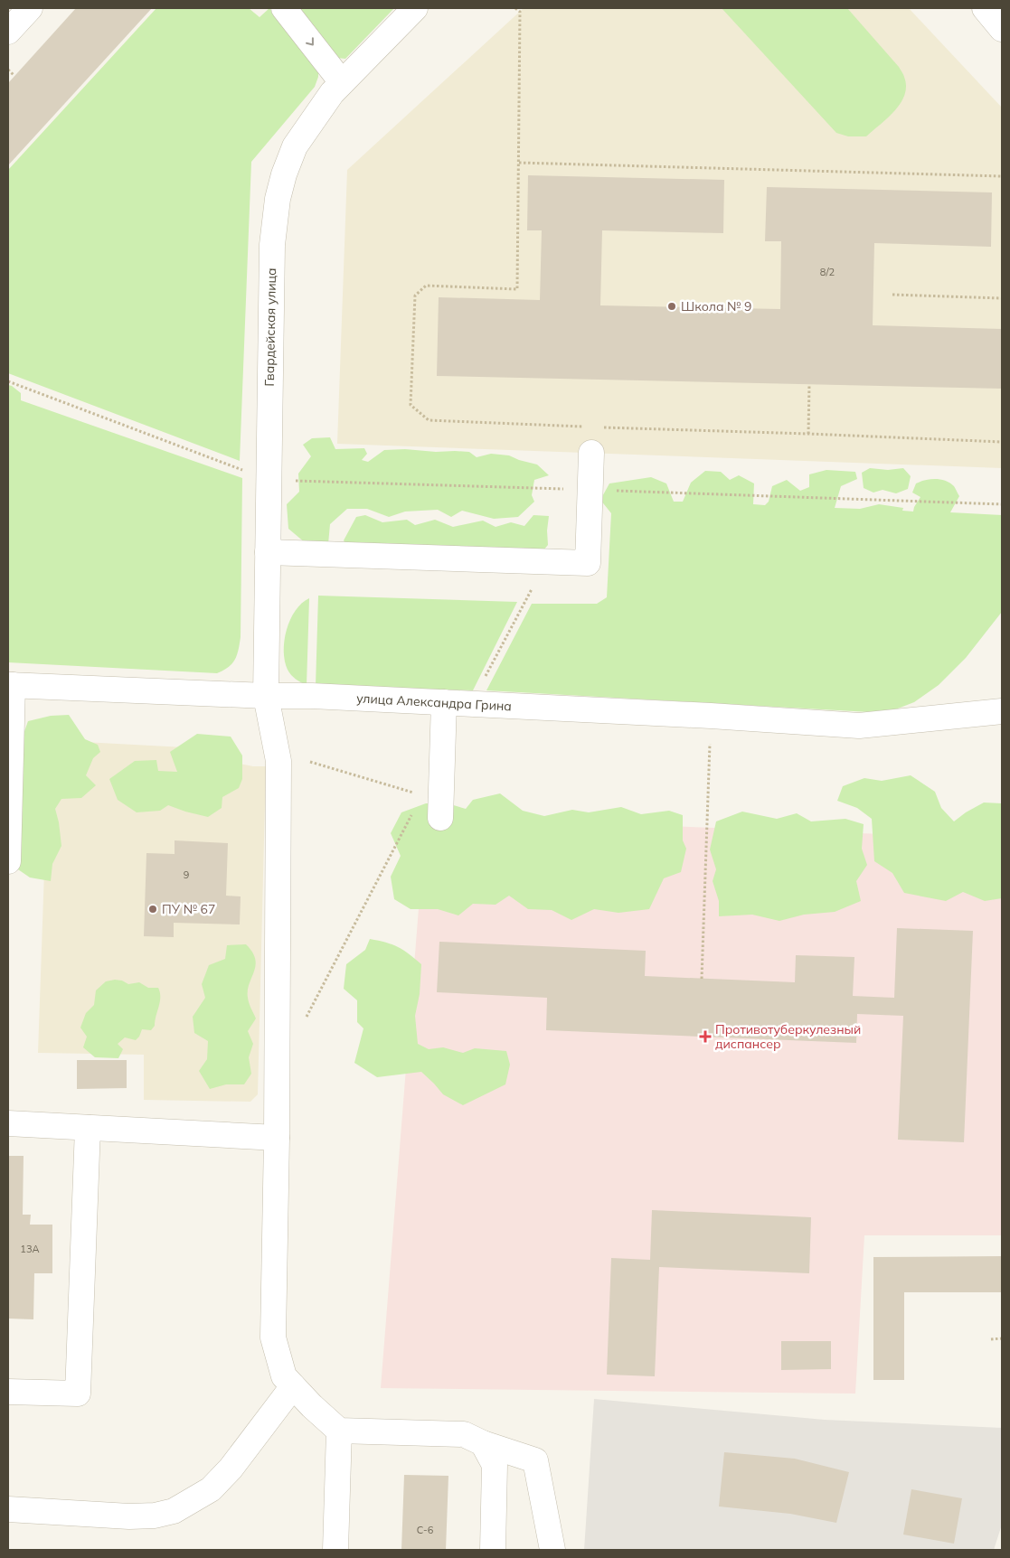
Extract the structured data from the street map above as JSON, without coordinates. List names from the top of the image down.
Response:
{
  "streets": {
    "street": ["Гвардейская улица", "улица Александра Грина"]
  },
  "crossings": [
    ["Гвардейская улица", "улица Александра Грина"]
  ],
  "places": {
    "other": ["Школа № 9", "ПУ № 67"],
    "health": ["Противотуберкулезный диспансер"]
  },
  "house_numbers": [
    "8/2",
    "9",
    "13А",
    "С-6"
  ]
}
